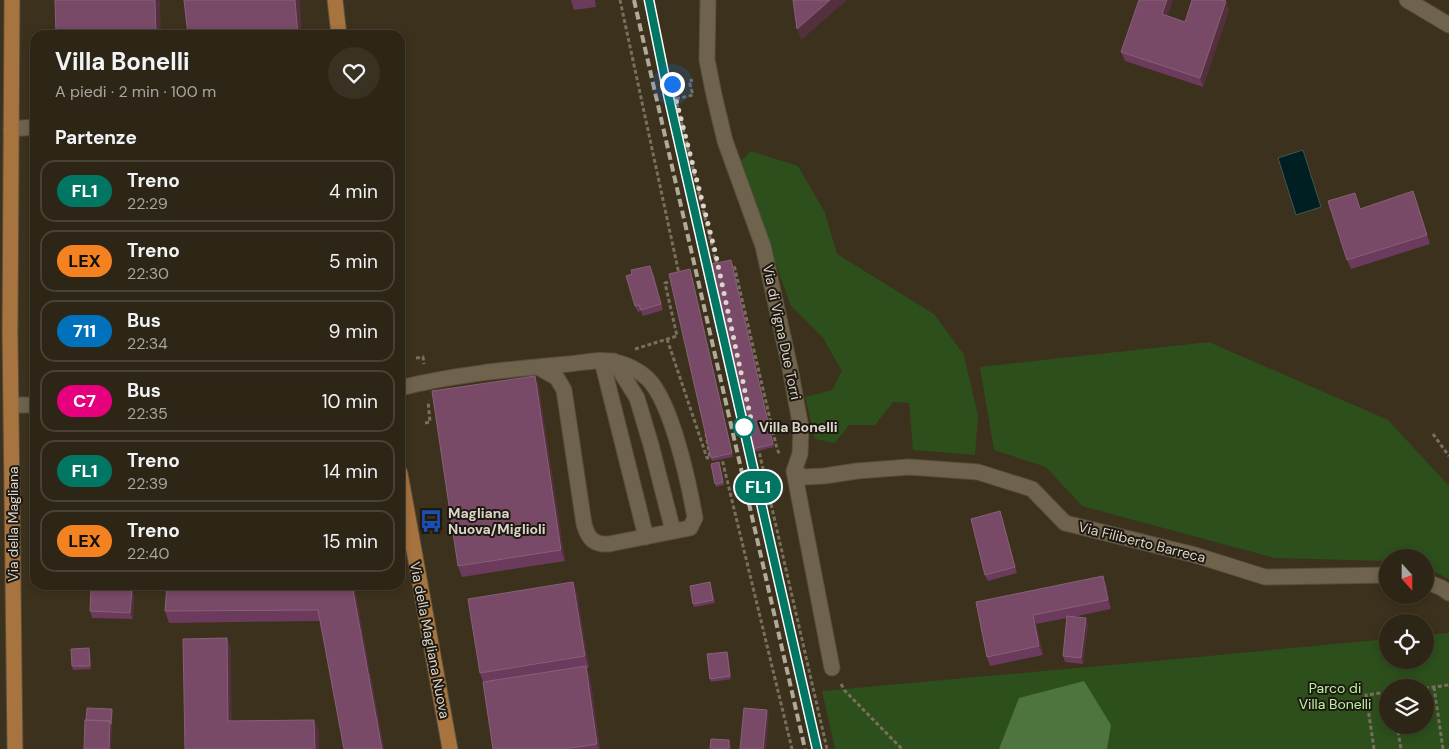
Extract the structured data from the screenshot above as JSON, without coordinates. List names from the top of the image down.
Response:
{
  "streets": {
    "main road": ["Via della Magliana", "Via della Magliana Nuova"],
    "street": ["Via di Vigna Due Torri", "Via Filiberto Barreca"]
  },
  "crossings": [
    ["Via di Vigna Due Torri", "Via Filiberto Barreca"]
  ],
  "parks": ["Parco di Villa Bonelli"],
  "places": {
    "other": ["Villa Bonelli"],
    "bus stop": ["Magliana Nuova/Miglioli"]
  },
  "north": "bottom",
  "page": {
    "on_map": "FL1",
    "heading": [
      ["Villa Bonelli", "A piedi · 2 min · 100 m"],
      "Partenze"
    ],
    "list": [
      {
        "mark": "FL1",
        "name": "Treno",
        "note": "22:29",
        "value": "4 min"
      },
      {
        "mark": "LEX",
        "name": "Treno",
        "note": "22:30",
        "value": "5 min"
      },
      {
        "mark": "711",
        "name": "Bus",
        "note": "22:34",
        "value": "9 min"
      },
      {
        "mark": "C7",
        "name": "Bus",
        "note": "22:35",
        "value": "10 min"
      },
      {
        "mark": "FL1",
        "name": "Treno",
        "note": "22:39",
        "value": "14 min"
      },
      {
        "mark": "LEX",
        "name": "Treno",
        "note": "22:40",
        "value": "15 min"
      }
    ]
  }
}
